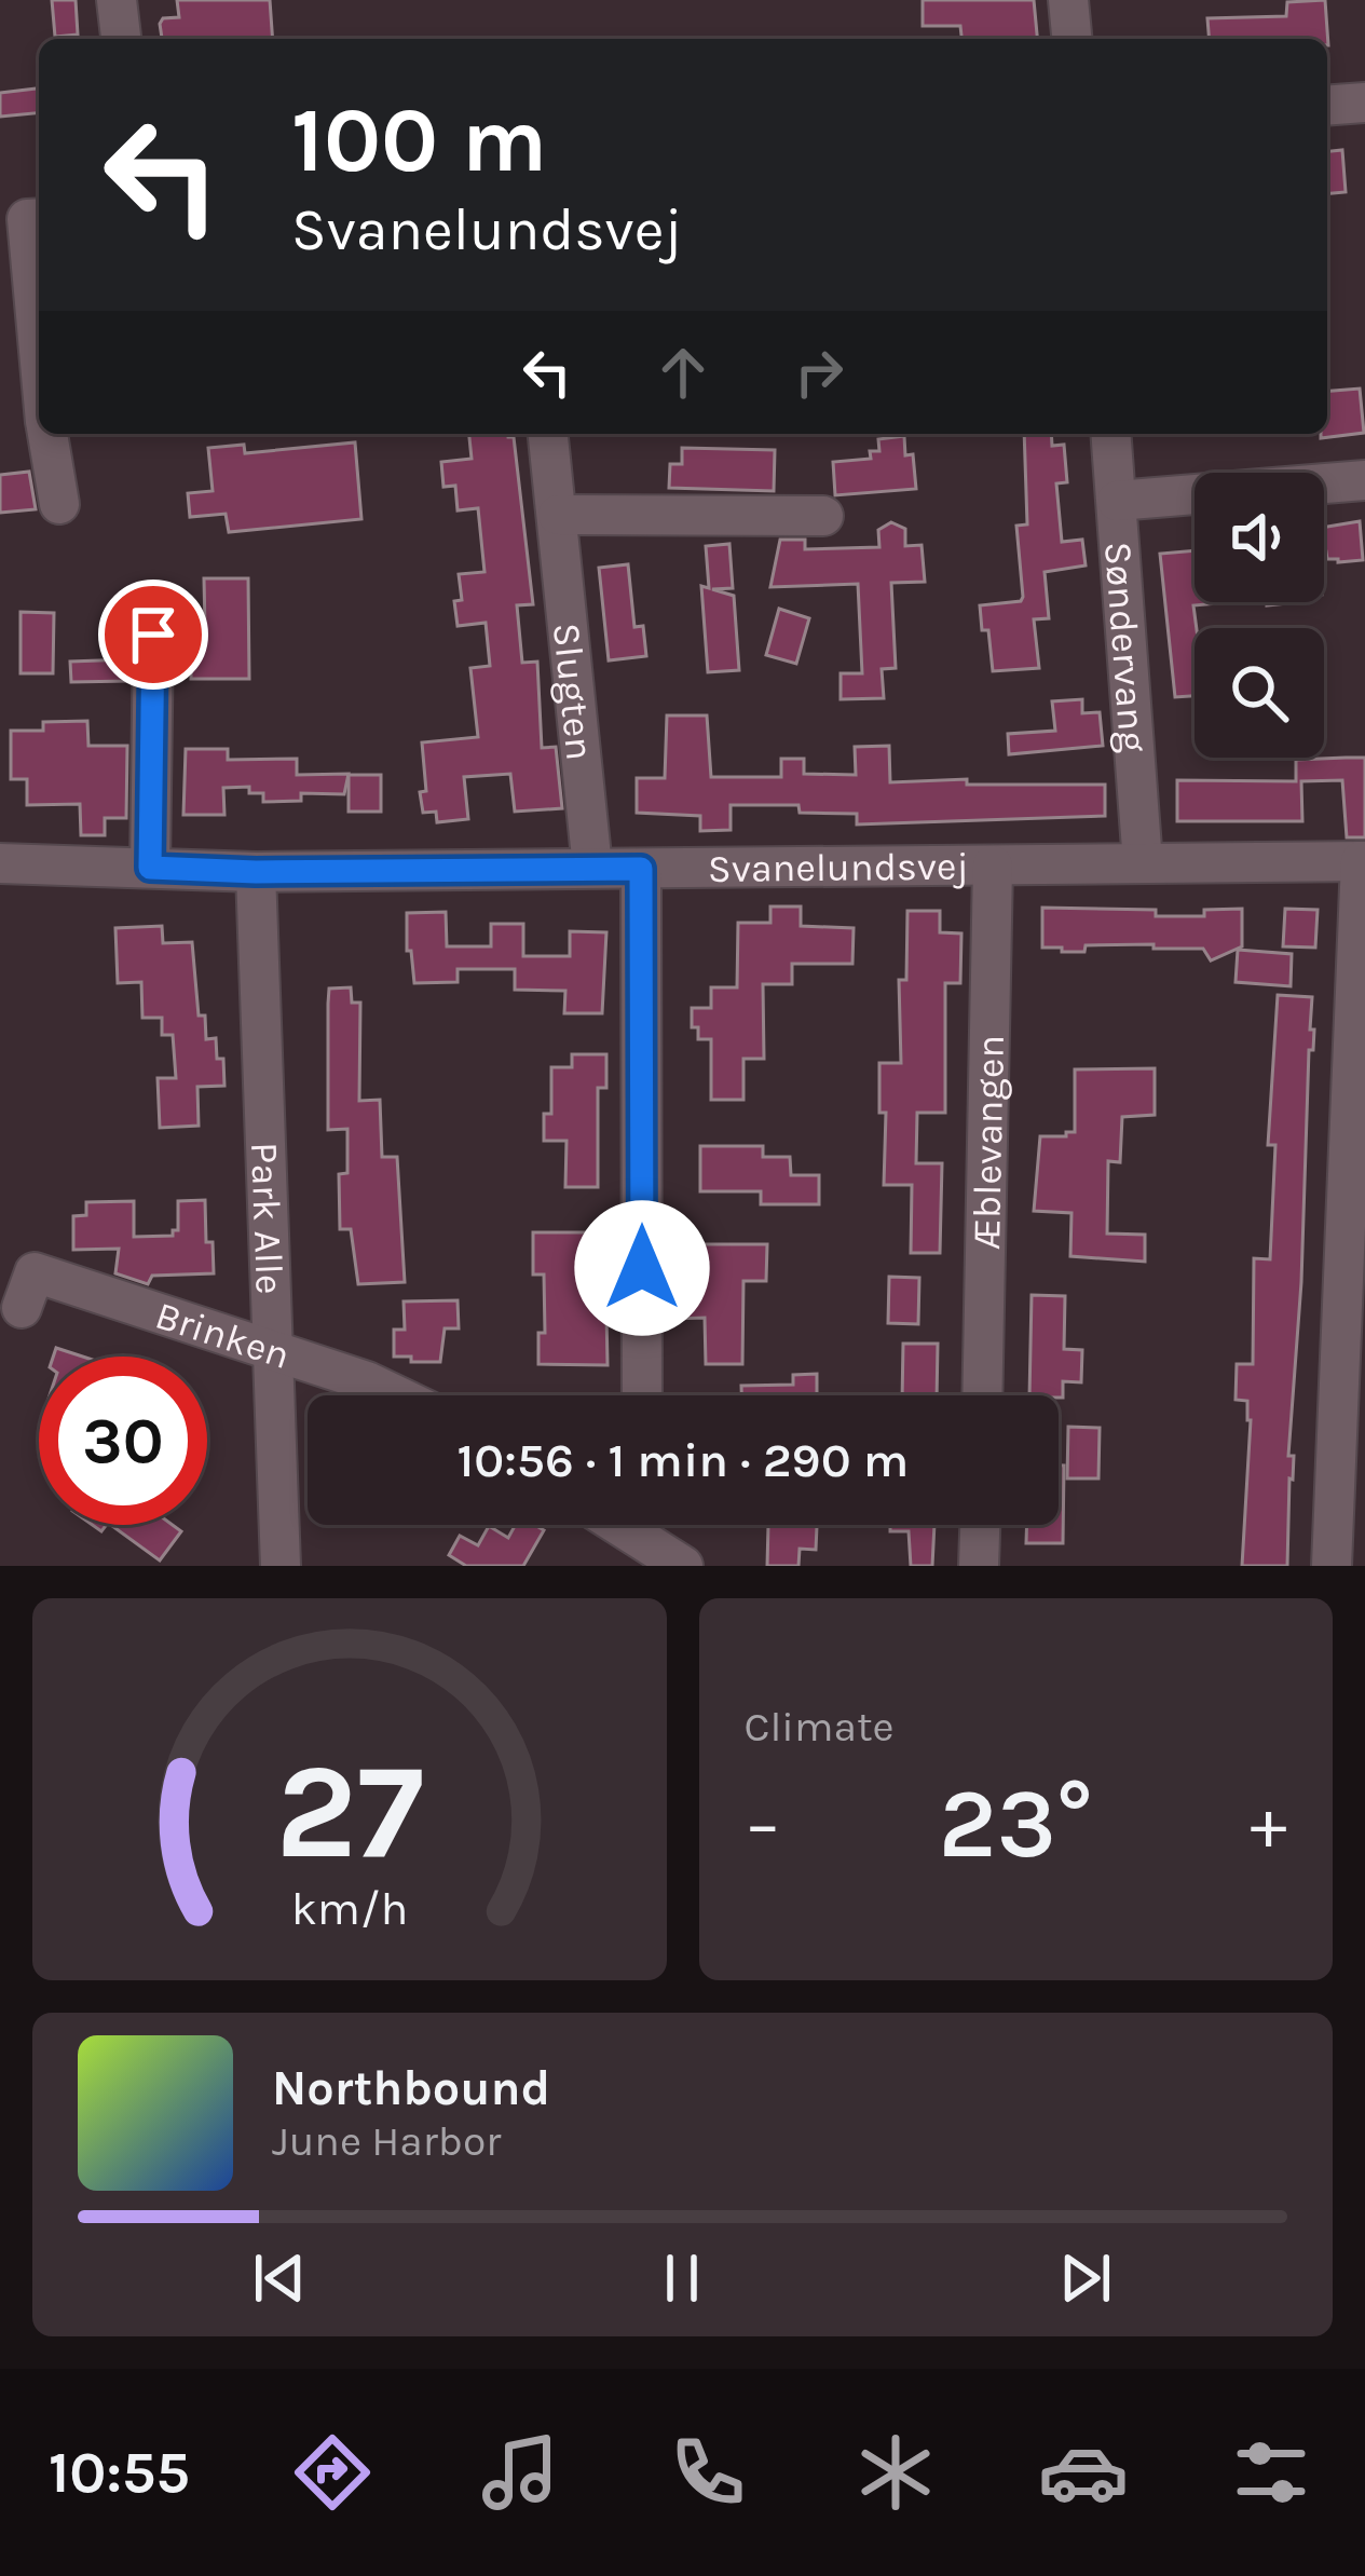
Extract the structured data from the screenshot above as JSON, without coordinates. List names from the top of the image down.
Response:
{
  "streets": {
    "street": [
      "Søndervang",
      "Slugten",
      "Svanelundsvej",
      "Æblevangen",
      "Park Alle",
      "Brinken"
    ]
  },
  "crossings": [
    ["Søndervang", "Svanelundsvej"],
    ["Slugten", "Svanelundsvej"],
    ["Svanelundsvej", "Æblevangen"],
    ["Svanelundsvej", "Park Alle"],
    ["Park Alle", "Brinken"]
  ],
  "page": {
    "turn": ["100 m", "Svanelundsvej"],
    "limit": "30",
    "trip": "10:56 · 1 min · 290 m",
    "tile": "Climate",
    "heat": ["−", "23°", "+"],
    "song": ["Northbound", "June Harbor"],
    "tabs": "10:55",
    "gauge": ["27", "km/h"]
  }
}
